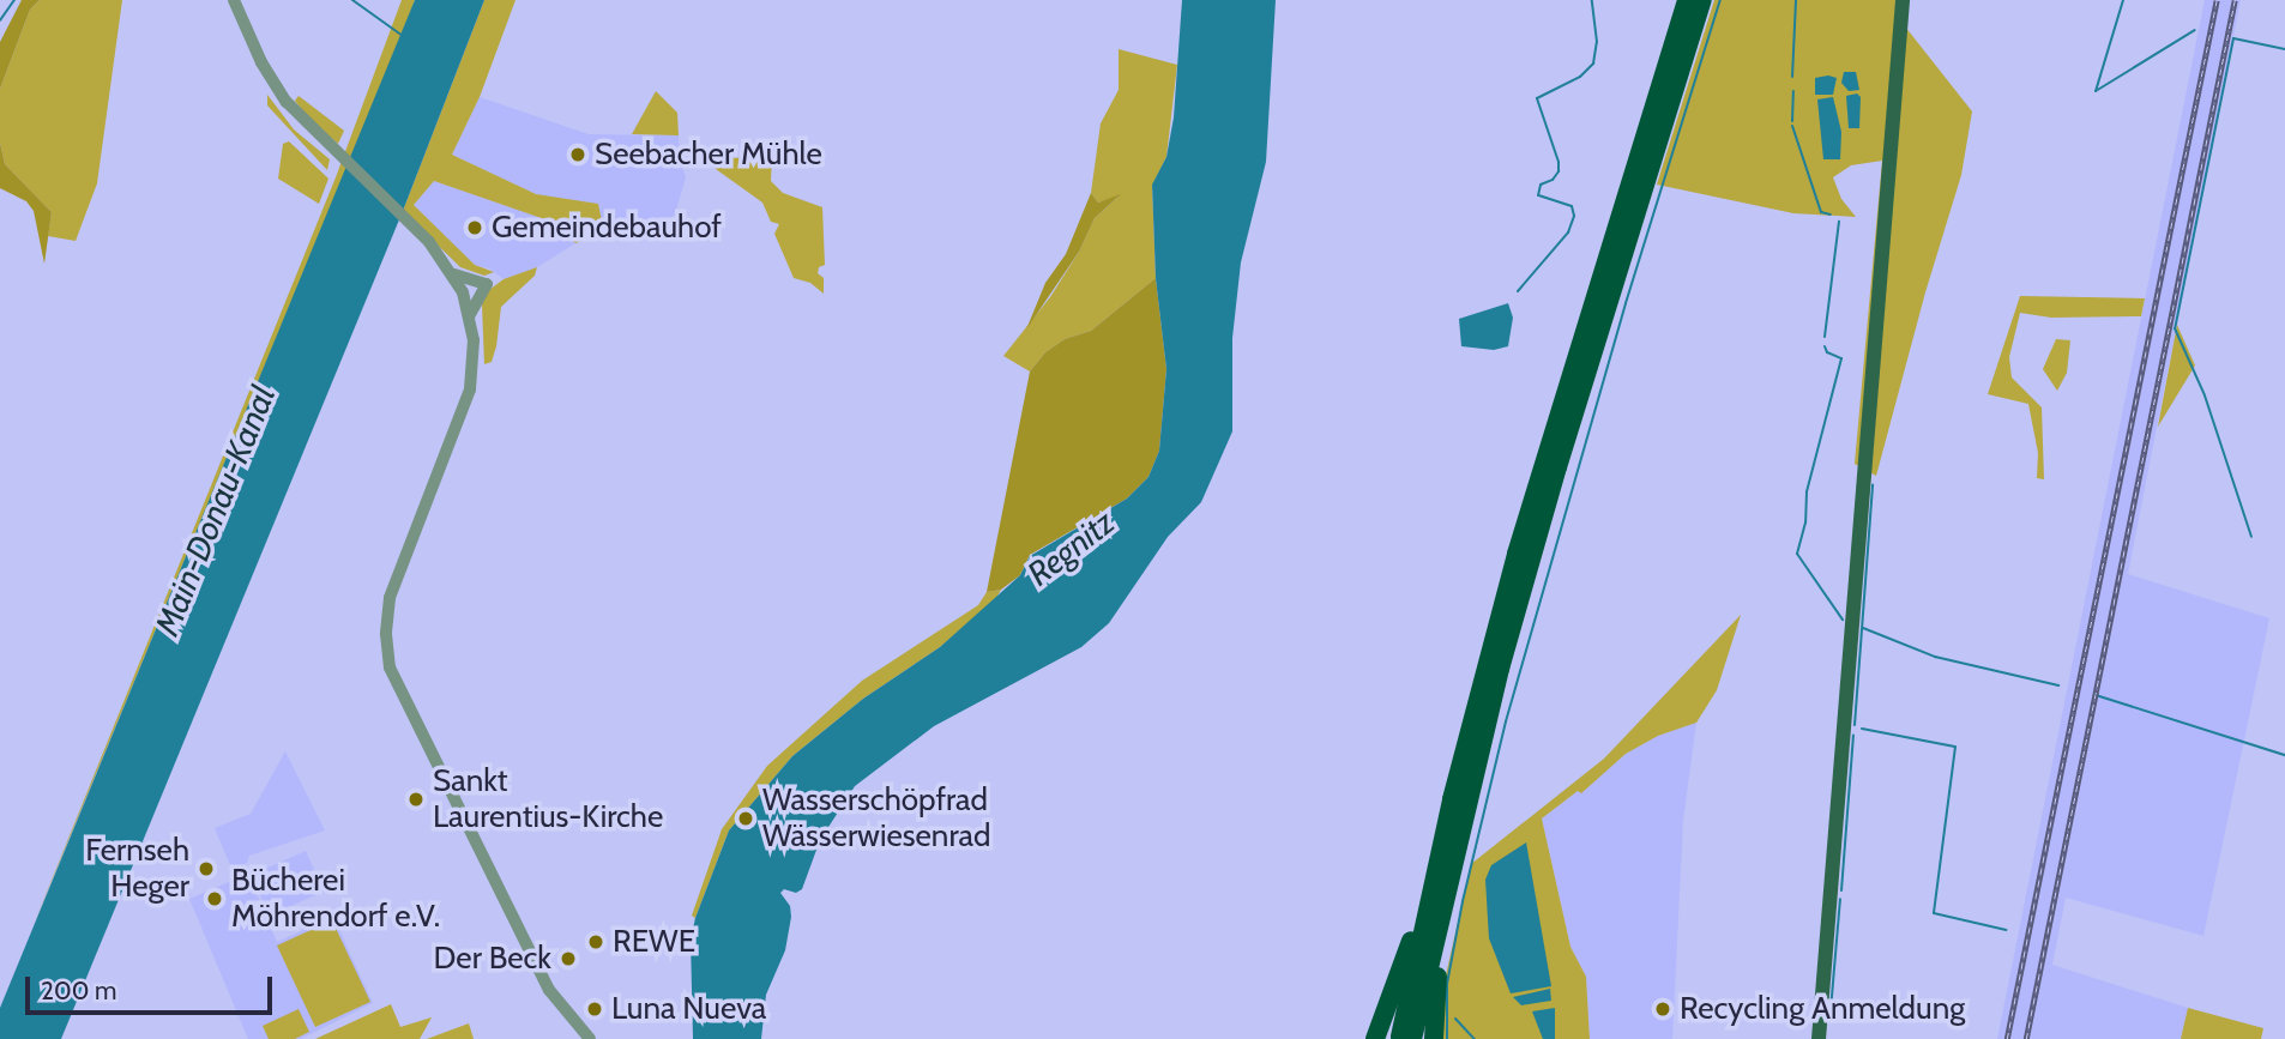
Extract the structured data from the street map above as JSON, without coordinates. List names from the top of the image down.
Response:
{
  "water": ["Main-Donau-Kanal", "Regnitz"],
  "places": [
    "Seebacher Mühle",
    "Gemeindebauhof",
    "Sankt Laurentius-Kirche",
    "Wasserschöpfrad Wässerwiesenrad",
    "Fernseh Heger",
    "Bücherei Möhrendorf e.V.",
    "REWE",
    "Der Beck",
    "Luna Nueva",
    "Recycling Anmeldung"
  ],
  "scale_bar": "200 m"
}
